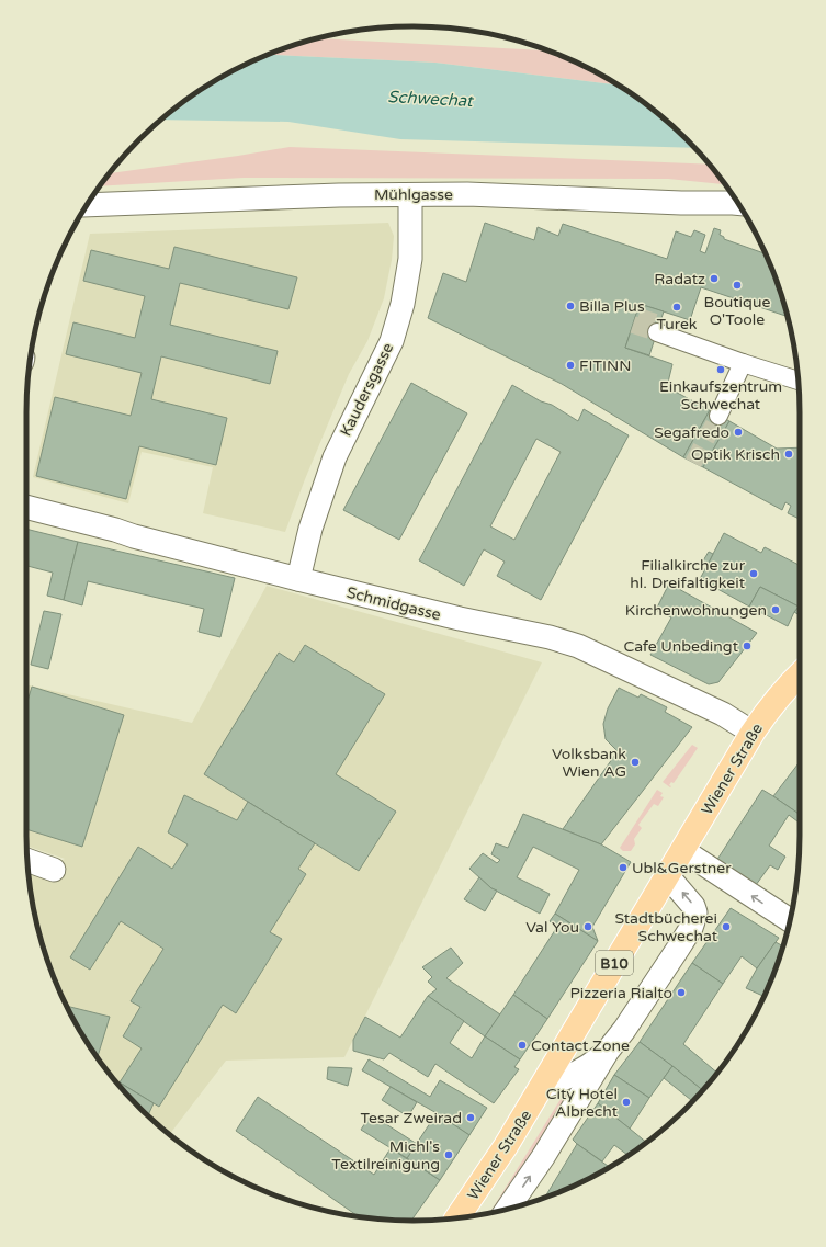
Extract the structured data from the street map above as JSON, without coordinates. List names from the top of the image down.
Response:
{
  "streets": {
    "main road": ["Wiener Straße", "B10"],
    "street": ["Mühlgasse", "Kaudersgasse", "Schmidgasse"]
  },
  "crossings": [
    ["Mühlgasse", "Kaudersgasse"],
    ["Kaudersgasse", "Schmidgasse"],
    ["Schmidgasse", "Wiener Straße"]
  ],
  "water": ["Schwechat"],
  "places": [
    "Radatz",
    "Boutique O'Toole",
    "Billa Plus",
    "Turek",
    "FITINN",
    "Einkaufszentrum Schwechat",
    "Segafredo",
    "Optik Krisch",
    "Filialkirche zur hl. Dreifaltigkeit",
    "Kirchenwohnungen",
    "Cafe Unbedingt",
    "Volksbank Wien AG",
    "Ubl&Gerstner",
    "Val You",
    "Stadtbücherei Schwechat",
    "Pizzeria Rialto",
    "Contact Zone",
    "City Hotel Albrecht",
    "Tesar Zweirad",
    "Michl's Textilreinigung"
  ]
}
